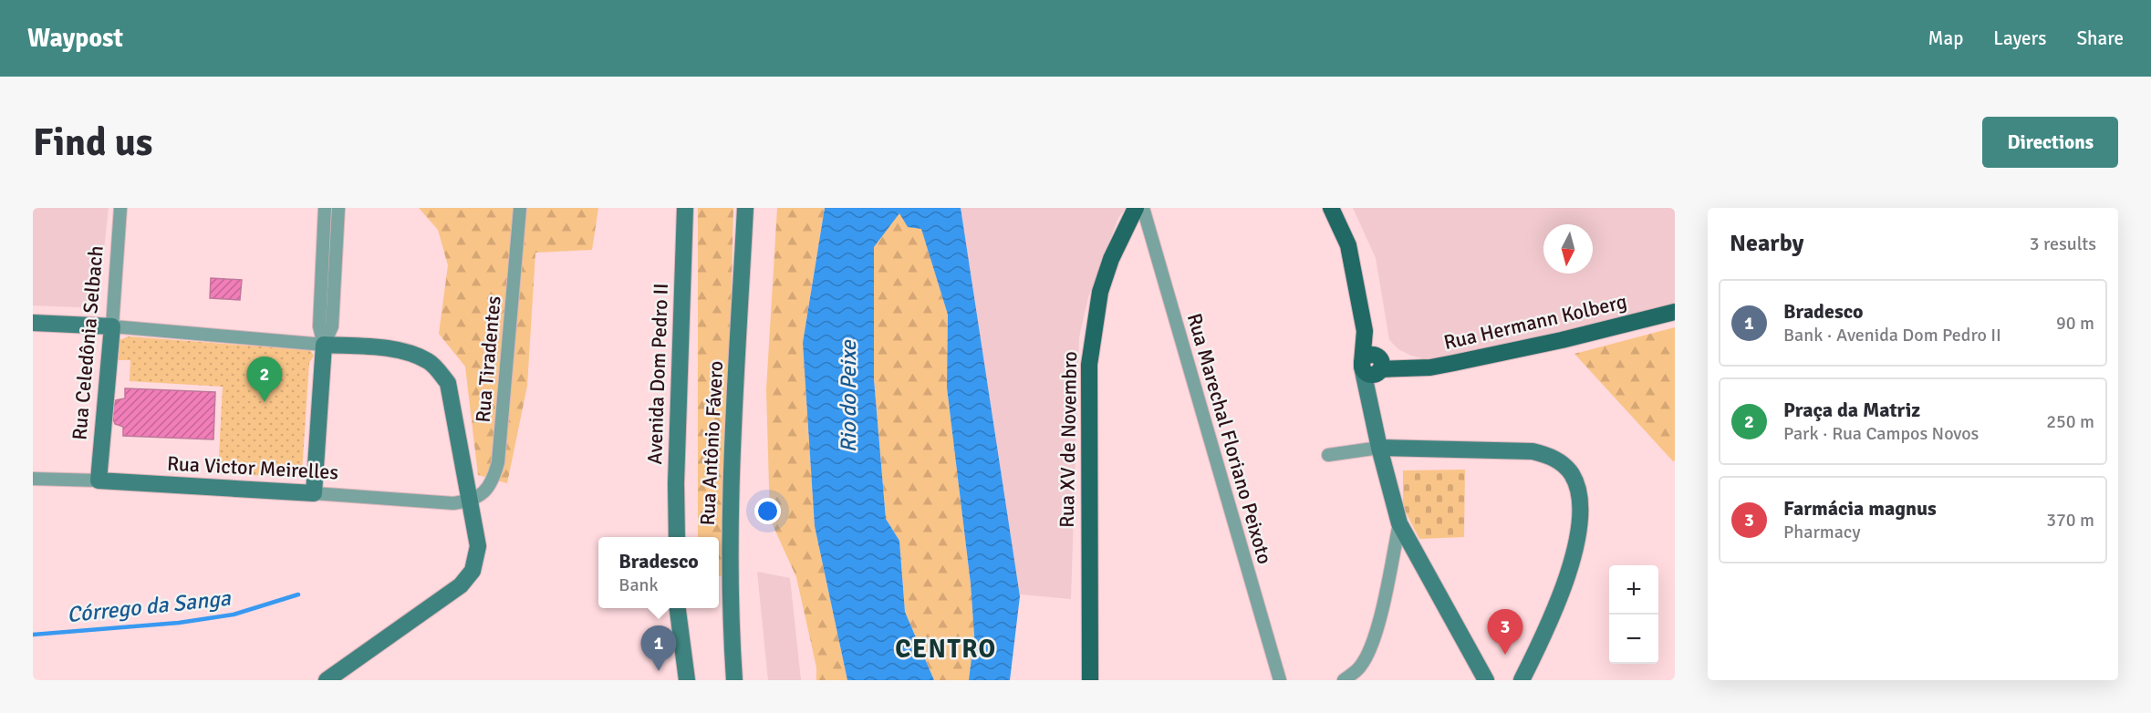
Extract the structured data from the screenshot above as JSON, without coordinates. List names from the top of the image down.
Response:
{
  "streets": {
    "main road": [
      "Rua Hermann Kolberg",
      "Rua Celedônia Selbach",
      "Avenida Dom Pedro II",
      "Rua XV de Novembro",
      "Rua Antônio Fávero",
      "Rua Victor Meirelles"
    ],
    "street": ["Rua Tiradentes", "Rua Marechal Floriano Peixoto"]
  },
  "crossings": [
    ["Rua Celedônia Selbach", "Rua Victor Meirelles"],
    ["Rua Tiradentes", "Rua Victor Meirelles"]
  ],
  "districts": ["CENTRO"],
  "water": ["Rio do Peixe", "Córrego da Sanga"],
  "north": "bottom",
  "page": {
    "header": "Waypost",
    "nav": ["Map", "Layers", "Share"],
    "buttons": "Directions",
    "title": "Find us",
    "heading": ["Nearby", "3 results"],
    "list": [
      {
        "mark": "1",
        "name": "Bradesco",
        "note": "Bank · Avenida Dom Pedro II",
        "value": "90 m"
      },
      {
        "mark": "2",
        "name": "Praça da Matriz",
        "note": "Park · Rua Campos Novos",
        "value": "250 m"
      },
      {
        "mark": "3",
        "name": "Farmácia magnus",
        "note": "Pharmacy",
        "value": "370 m"
      }
    ],
    "pins": ["2", "3", "1"],
    "popup": ["Bradesco", "Bank"],
    "map_buttons": ["+", "−"]
  }
}
